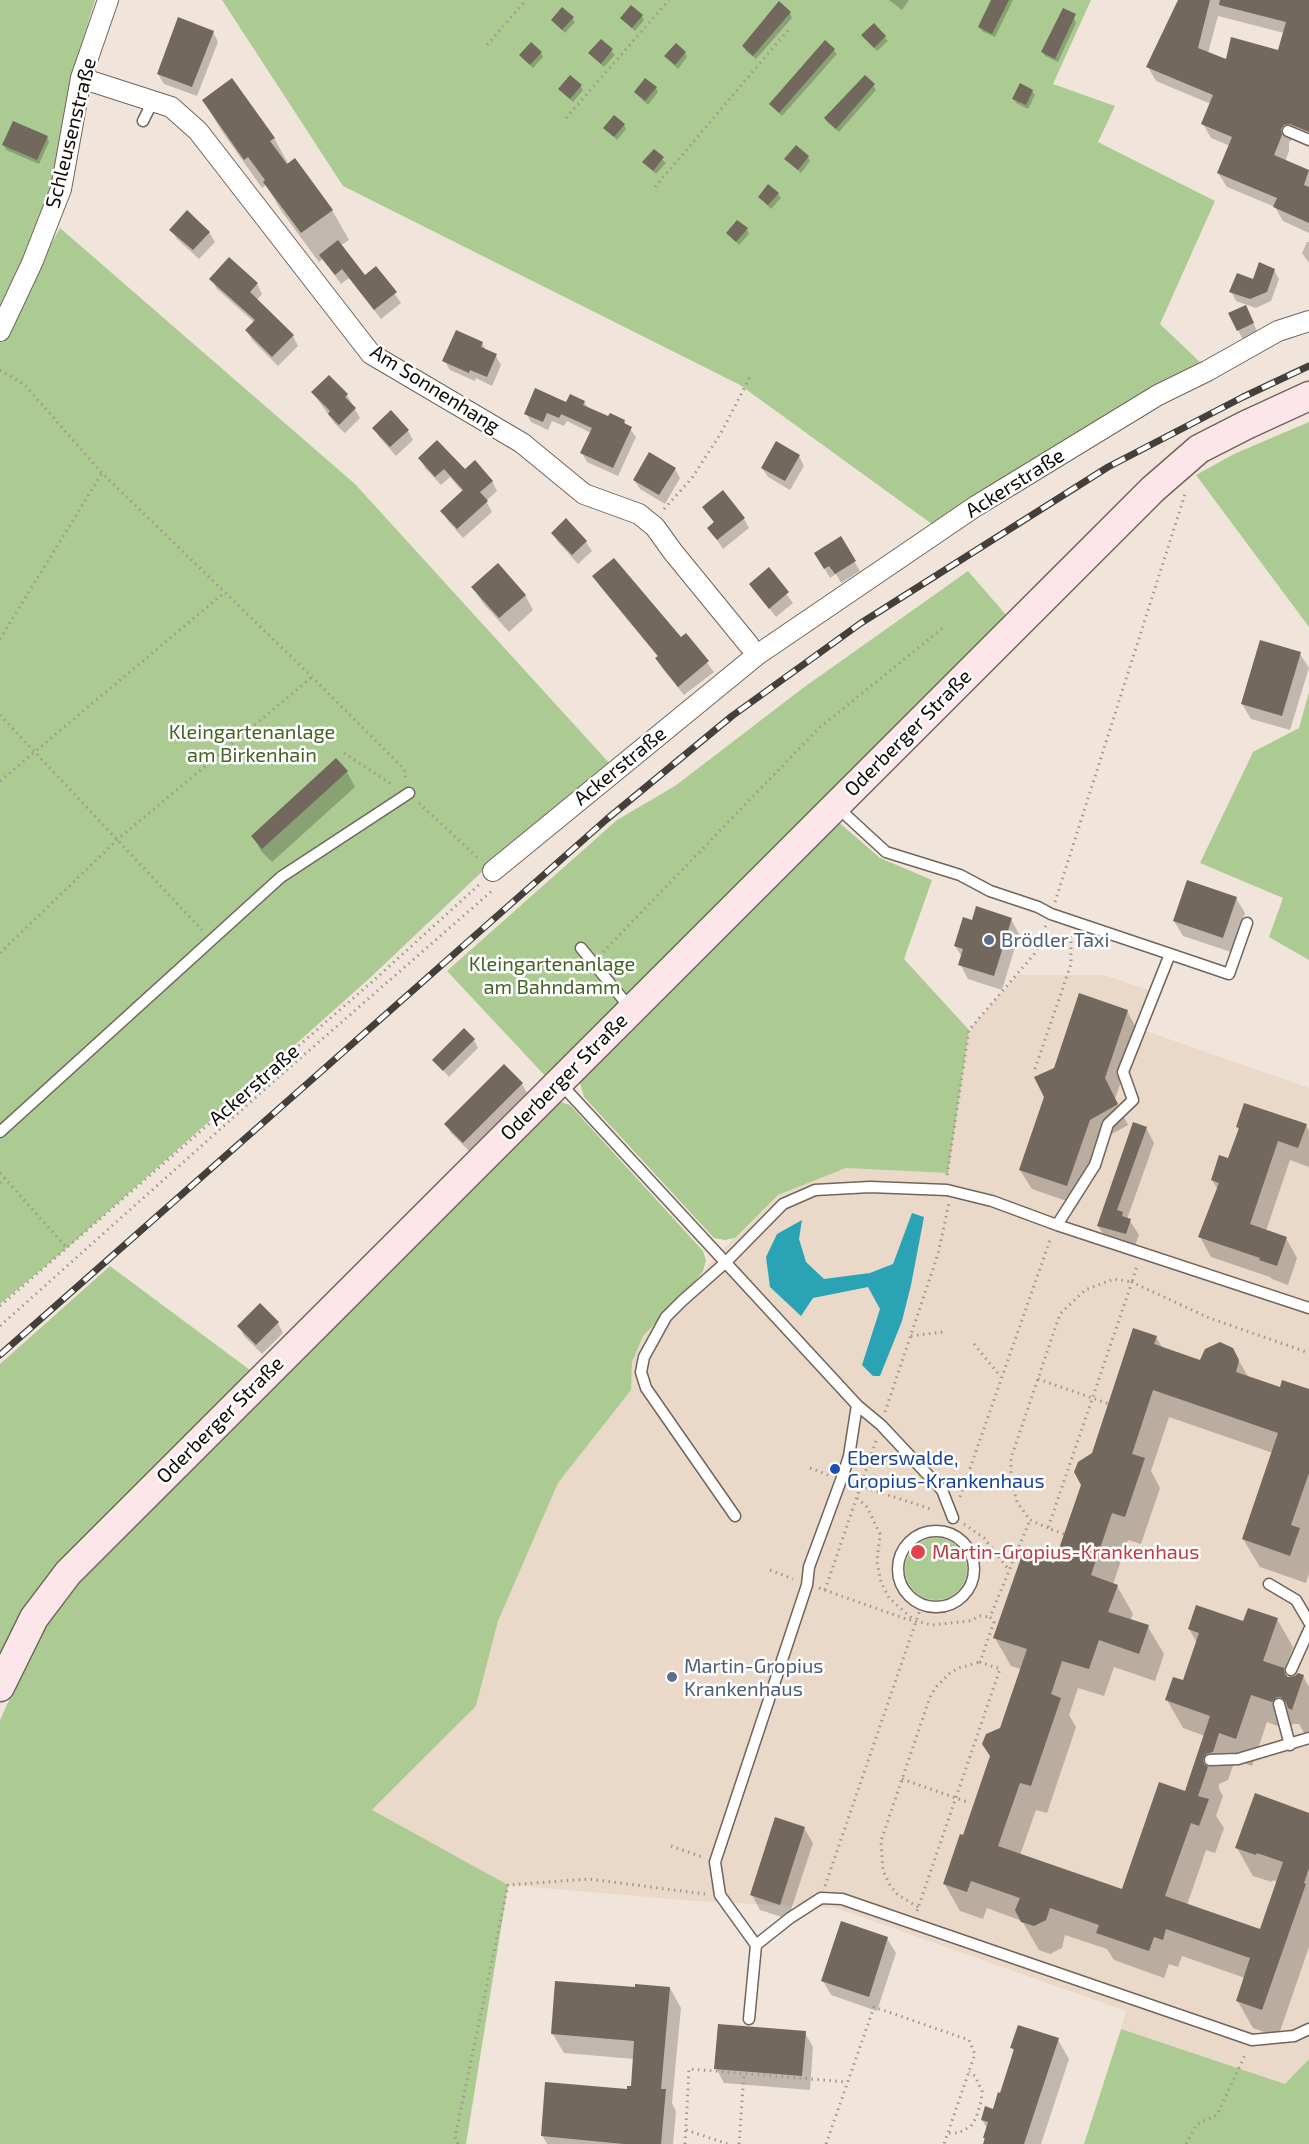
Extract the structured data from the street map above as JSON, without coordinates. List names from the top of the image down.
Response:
{
  "streets": {
    "main road": ["Oderberger Straße"],
    "street": ["Schleusenstraße", "Am Sonnenhang", "Ackerstraße"]
  },
  "crossings": [
    ["Schleusenstraße", "Am Sonnenhang"]
  ],
  "parks": ["Kleingartenanlage am Birkenhain", "Kleingartenanlage am Bahndamm"],
  "places": [
    "Brödler Taxi",
    "Eberswalde, Gropius-Krankenhaus",
    "Martin-Gropius-Krankenhaus",
    "Martin-Gropius Krankenhaus"
  ]
}
